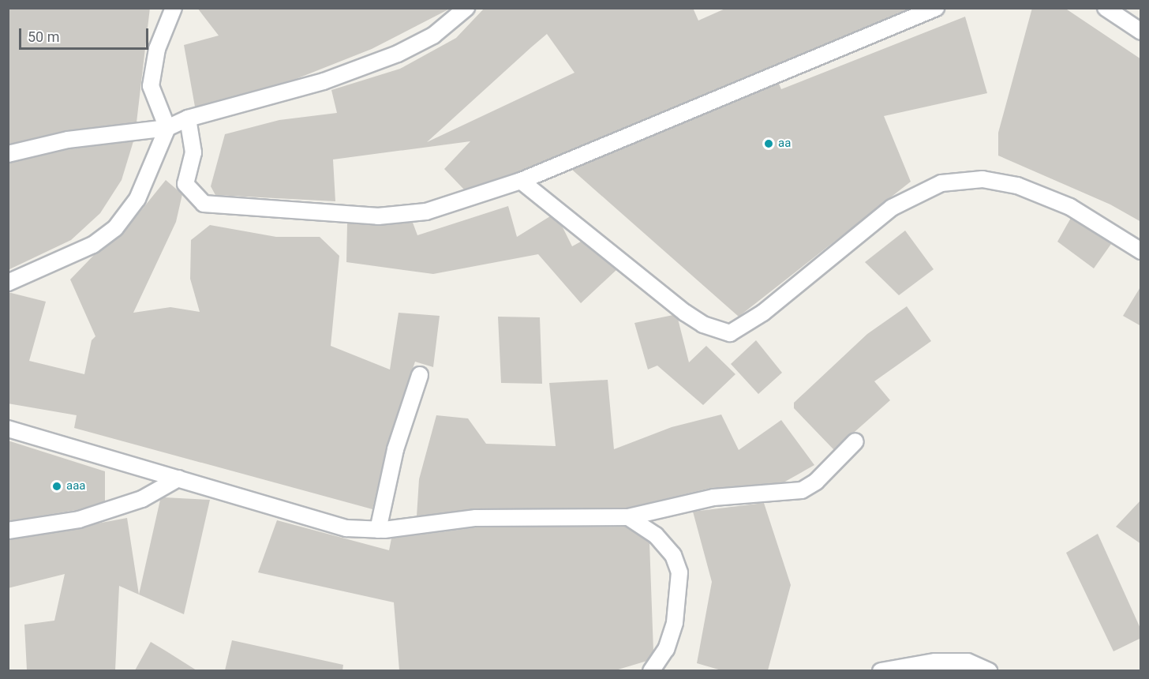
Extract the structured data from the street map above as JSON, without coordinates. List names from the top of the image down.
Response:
{
  "places": ["aa", "aaa"],
  "scale_bar": "50 m"
}
